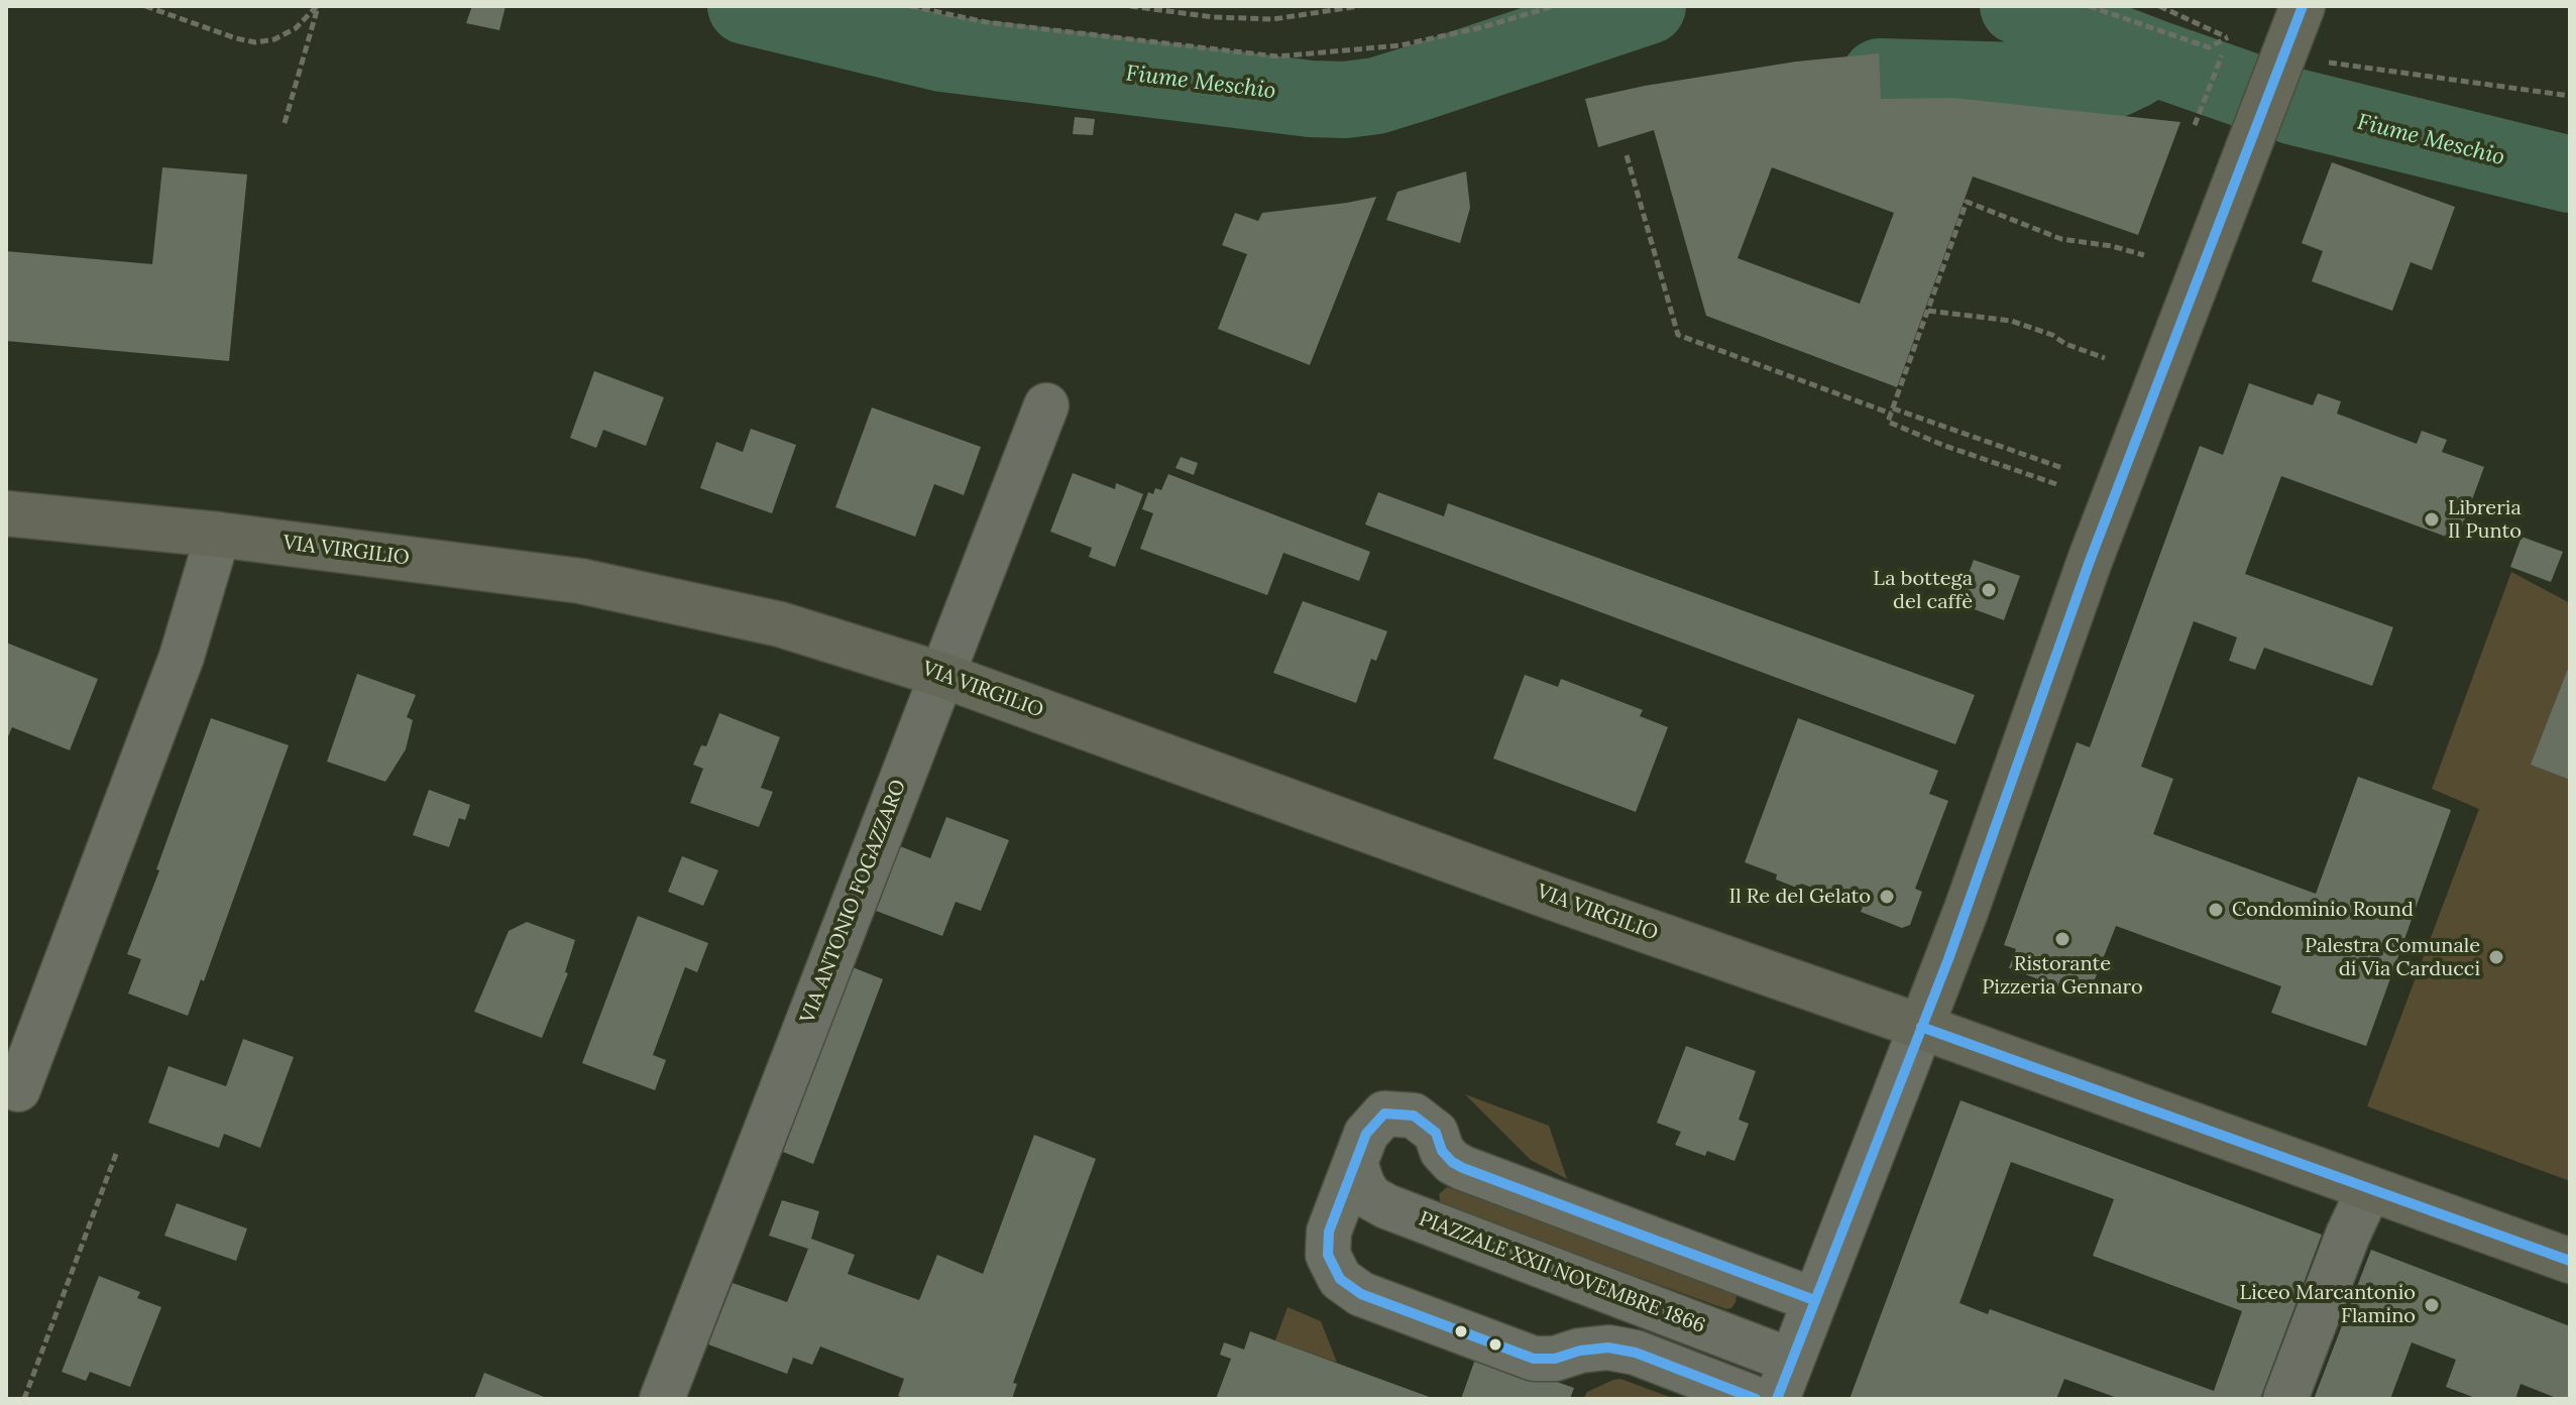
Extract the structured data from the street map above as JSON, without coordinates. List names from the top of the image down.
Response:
{
  "streets": {
    "main road": ["VIA VIRGILIO"],
    "street": ["VIA ANTONIO FOGAZZARO", "PIAZZALE XXII NOVEMBRE 1866"]
  },
  "crossings": [
    ["VIA VIRGILIO", "VIA ANTONIO FOGAZZARO"]
  ],
  "water": ["Fiume Meschio"],
  "places": [
    "Libreria Il Punto",
    "La bottega del caffè",
    "Il Re del Gelato",
    "Condominio Round",
    "Ristorante Pizzeria Gennaro",
    "Palestra Comunale di Via Carducci",
    "Liceo Marcantonio Flamino"
  ]
}
